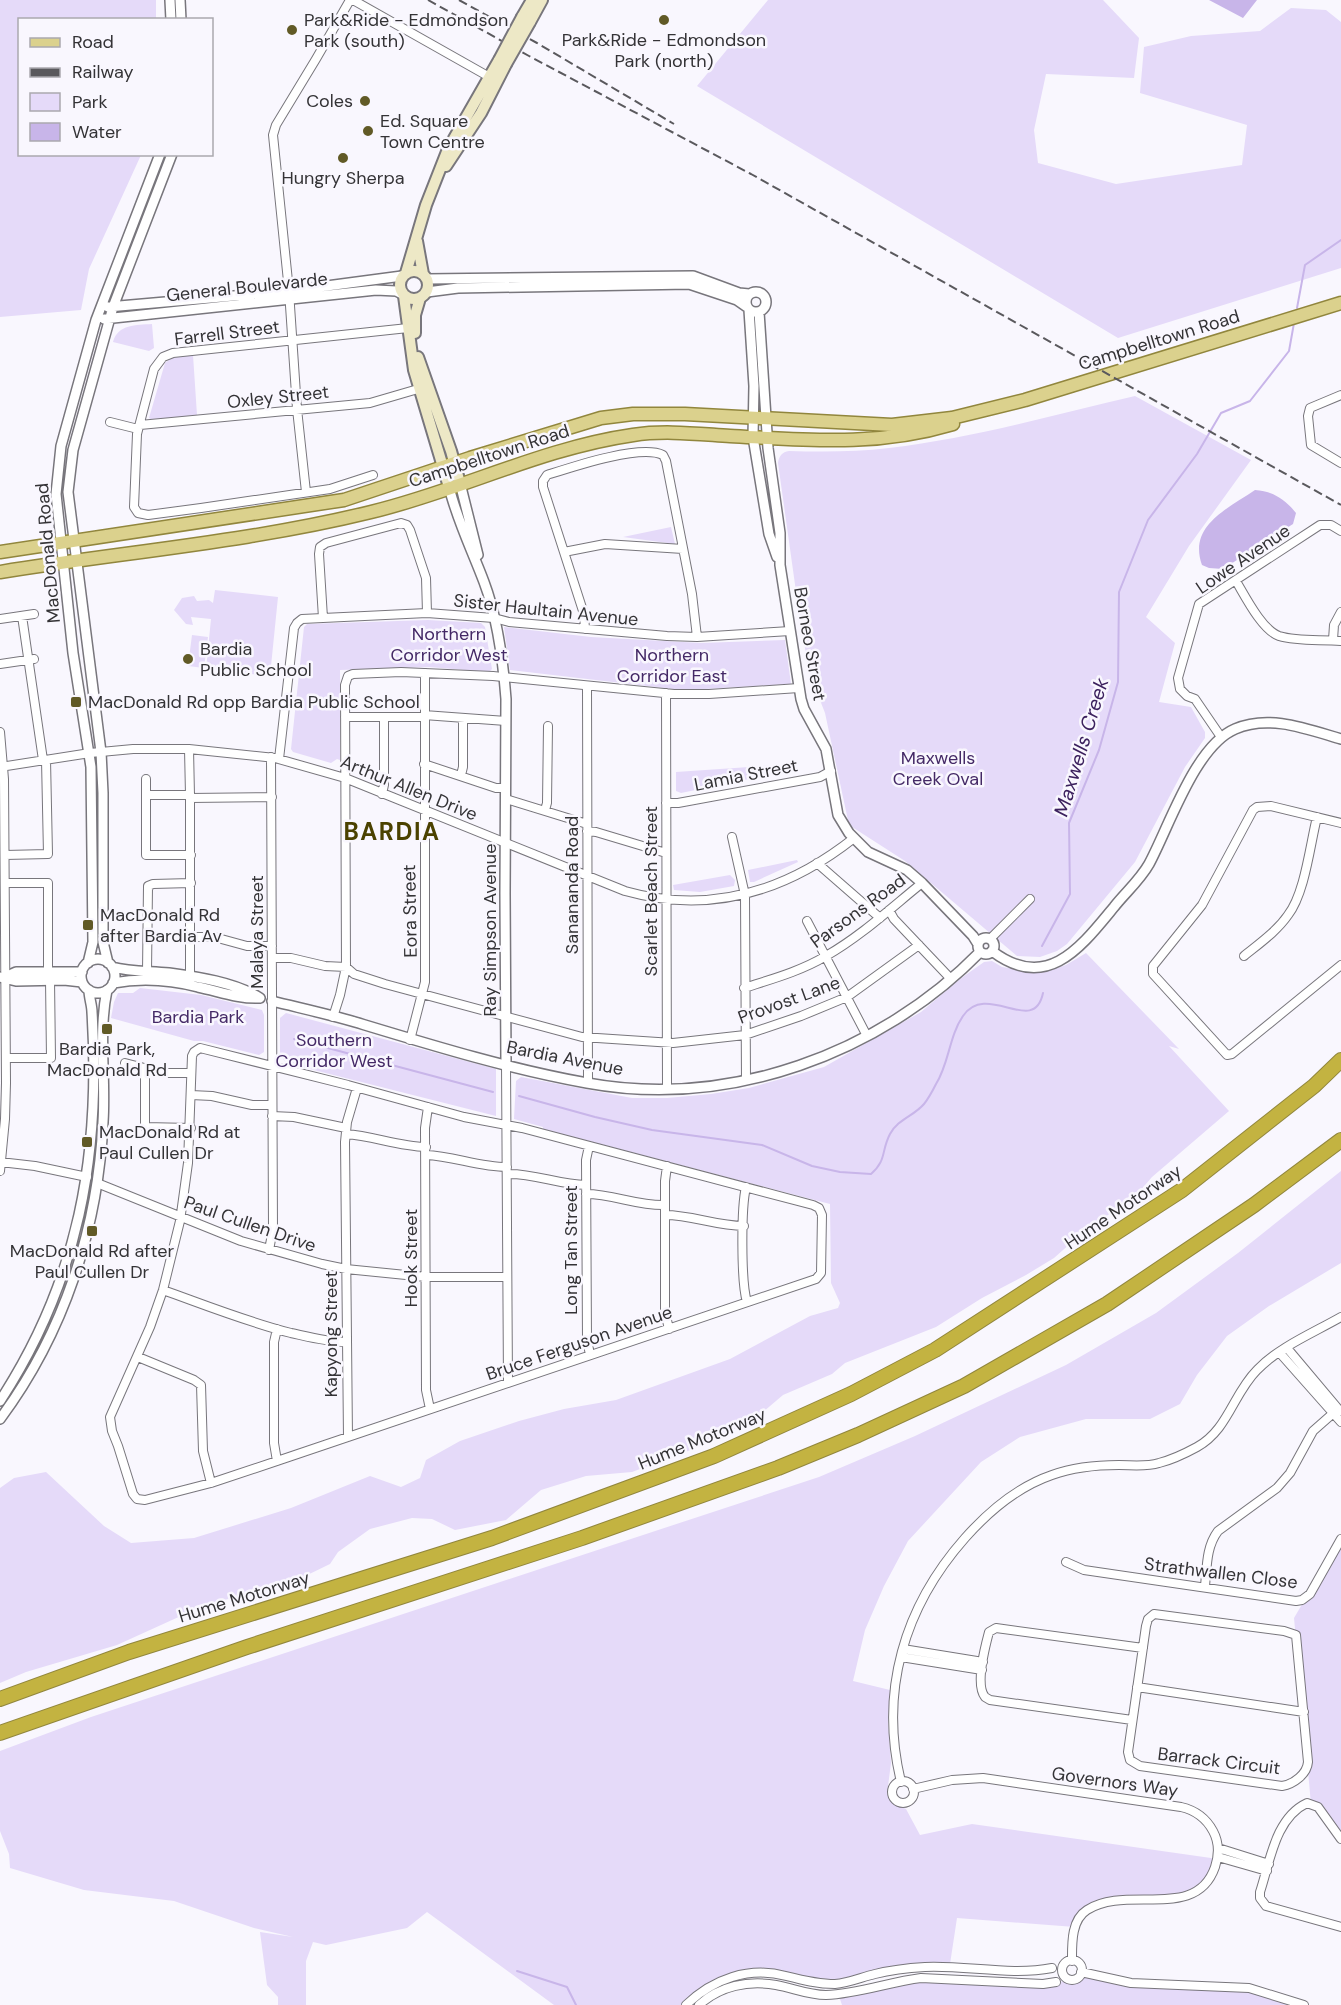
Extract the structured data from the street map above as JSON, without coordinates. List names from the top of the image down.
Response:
{
  "streets": {
    "highway": ["Hume Motorway"],
    "main road": ["Campbelltown Road"],
    "street": [
      "General Boulevarde",
      "Farrell Street",
      "Oxley Street",
      "MacDonald Road",
      "Lowe Avenue",
      "Sister Haultain Avenue",
      "Borneo Street",
      "Lamia Street",
      "Arthur Allen Drive",
      "Sanananda Road",
      "Scarlet Beach Street",
      "Eora Street",
      "Parsons Road",
      "Ray Simpson Avenue",
      "Malaya Street",
      "Provost Lane",
      "Bardia Avenue",
      "Paul Cullen Drive",
      "Long Tan Street",
      "Hook Street",
      "Kapyong Street",
      "Bruce Ferguson Avenue",
      "Strathwallen Close",
      "Barrack Circuit",
      "Governors Way"
    ]
  },
  "crossings": [
    ["General Boulevarde", "MacDonald Road"],
    ["Farrell Street", "Oxley Street"],
    ["Campbelltown Road", "MacDonald Road"],
    ["Campbelltown Road", "Borneo Street"],
    ["Campbelltown Road", "Ray Simpson Avenue"],
    ["MacDonald Road", "Arthur Allen Drive"],
    ["MacDonald Road", "Bardia Avenue"],
    ["Sister Haultain Avenue", "Borneo Street"],
    ["Sister Haultain Avenue", "Ray Simpson Avenue"],
    ["Sister Haultain Avenue", "Malaya Street"],
    ["Borneo Street", "Lamia Street"],
    ["Borneo Street", "Arthur Allen Drive"],
    ["Borneo Street", "Parsons Road"],
    ["Borneo Street", "Bardia Avenue"],
    ["Lamia Street", "Scarlet Beach Street"],
    ["Arthur Allen Drive", "Sanananda Road"],
    ["Arthur Allen Drive", "Scarlet Beach Street"],
    ["Arthur Allen Drive", "Eora Street"],
    ["Arthur Allen Drive", "Ray Simpson Avenue"],
    ["Arthur Allen Drive", "Malaya Street"],
    ["Sanananda Road", "Provost Lane"],
    ["Sanananda Road", "Bardia Avenue"],
    ["Scarlet Beach Street", "Provost Lane"],
    ["Scarlet Beach Street", "Bardia Avenue"],
    ["Eora Street", "Provost Lane"],
    ["Eora Street", "Bardia Avenue"],
    ["Ray Simpson Avenue", "Provost Lane"],
    ["Ray Simpson Avenue", "Bardia Avenue"],
    ["Ray Simpson Avenue", "Paul Cullen Drive"],
    ["Ray Simpson Avenue", "Bruce Ferguson Avenue"],
    ["Malaya Street", "Provost Lane"],
    ["Malaya Street", "Bardia Avenue"],
    ["Malaya Street", "Paul Cullen Drive"],
    ["Malaya Street", "Bruce Ferguson Avenue"],
    ["Paul Cullen Drive", "Hook Street"],
    ["Paul Cullen Drive", "Kapyong Street"],
    ["Paul Cullen Drive", "Bruce Ferguson Avenue"],
    ["Long Tan Street", "Bruce Ferguson Avenue"],
    ["Hook Street", "Bruce Ferguson Avenue"],
    ["Kapyong Street", "Bruce Ferguson Avenue"]
  ],
  "districts": ["BARDIA"],
  "water": ["Maxwells Creek"],
  "parks": [
    "Northern Corridor West",
    "Northern Corridor East",
    "Maxwells Creek Oval",
    "Bardia Park",
    "Southern Corridor West"
  ],
  "places": {
    "other": [
      "Park&Ride - Edmondson Park (north)",
      "Park&Ride - Edmondson Park (south)",
      "Coles",
      "Ed. Square Town Centre",
      "Hungry Sherpa",
      "Bardia Public School"
    ],
    "transit": [
      "MacDonald Rd opp Bardia Public School",
      "MacDonald Rd after Bardia Av",
      "Bardia Park, MacDonald Rd",
      "MacDonald Rd at Paul Cullen Dr",
      "MacDonald Rd after Paul Cullen Dr"
    ]
  },
  "legend": [
    "Road",
    "Railway",
    "Park",
    "Water"
  ]
}
